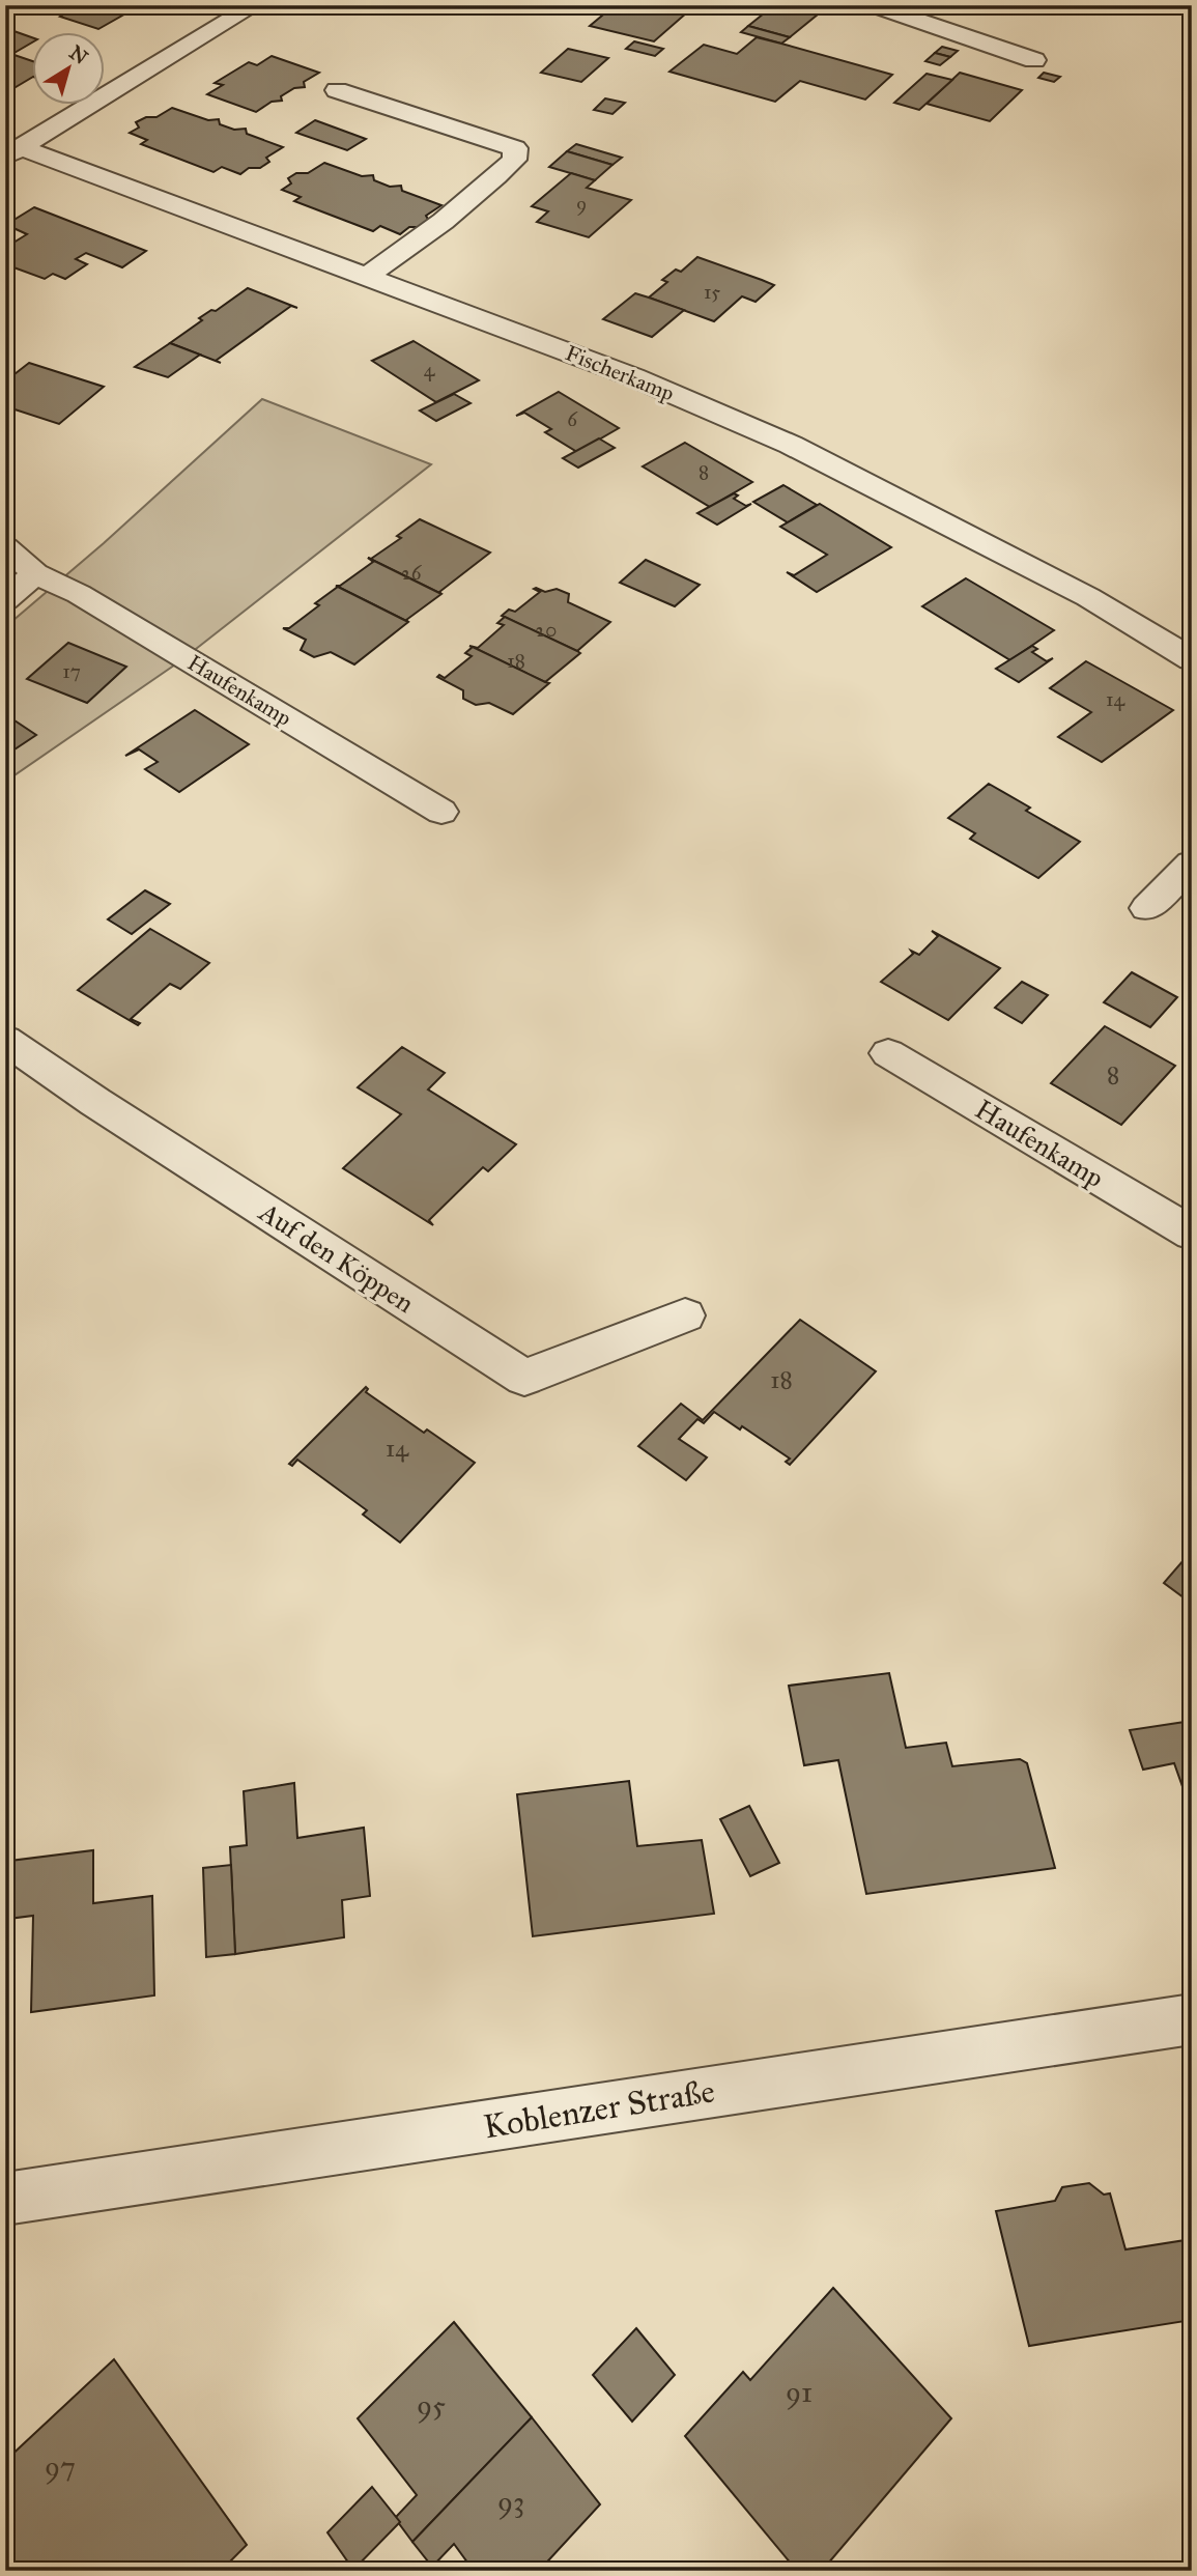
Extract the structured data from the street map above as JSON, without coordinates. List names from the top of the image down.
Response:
{
  "streets": {
    "street": [
      "Fischerkamp",
      "Haufenkamp",
      "Auf den Köppen",
      "Koblenzer Straße"
    ]
  },
  "house_numbers": [
    "9",
    "15",
    "4",
    "6",
    "8",
    "26",
    "20",
    "18",
    "17",
    "14",
    "8",
    "18",
    "14",
    "91",
    "95",
    "97",
    "93"
  ],
  "north": "top right"
}
